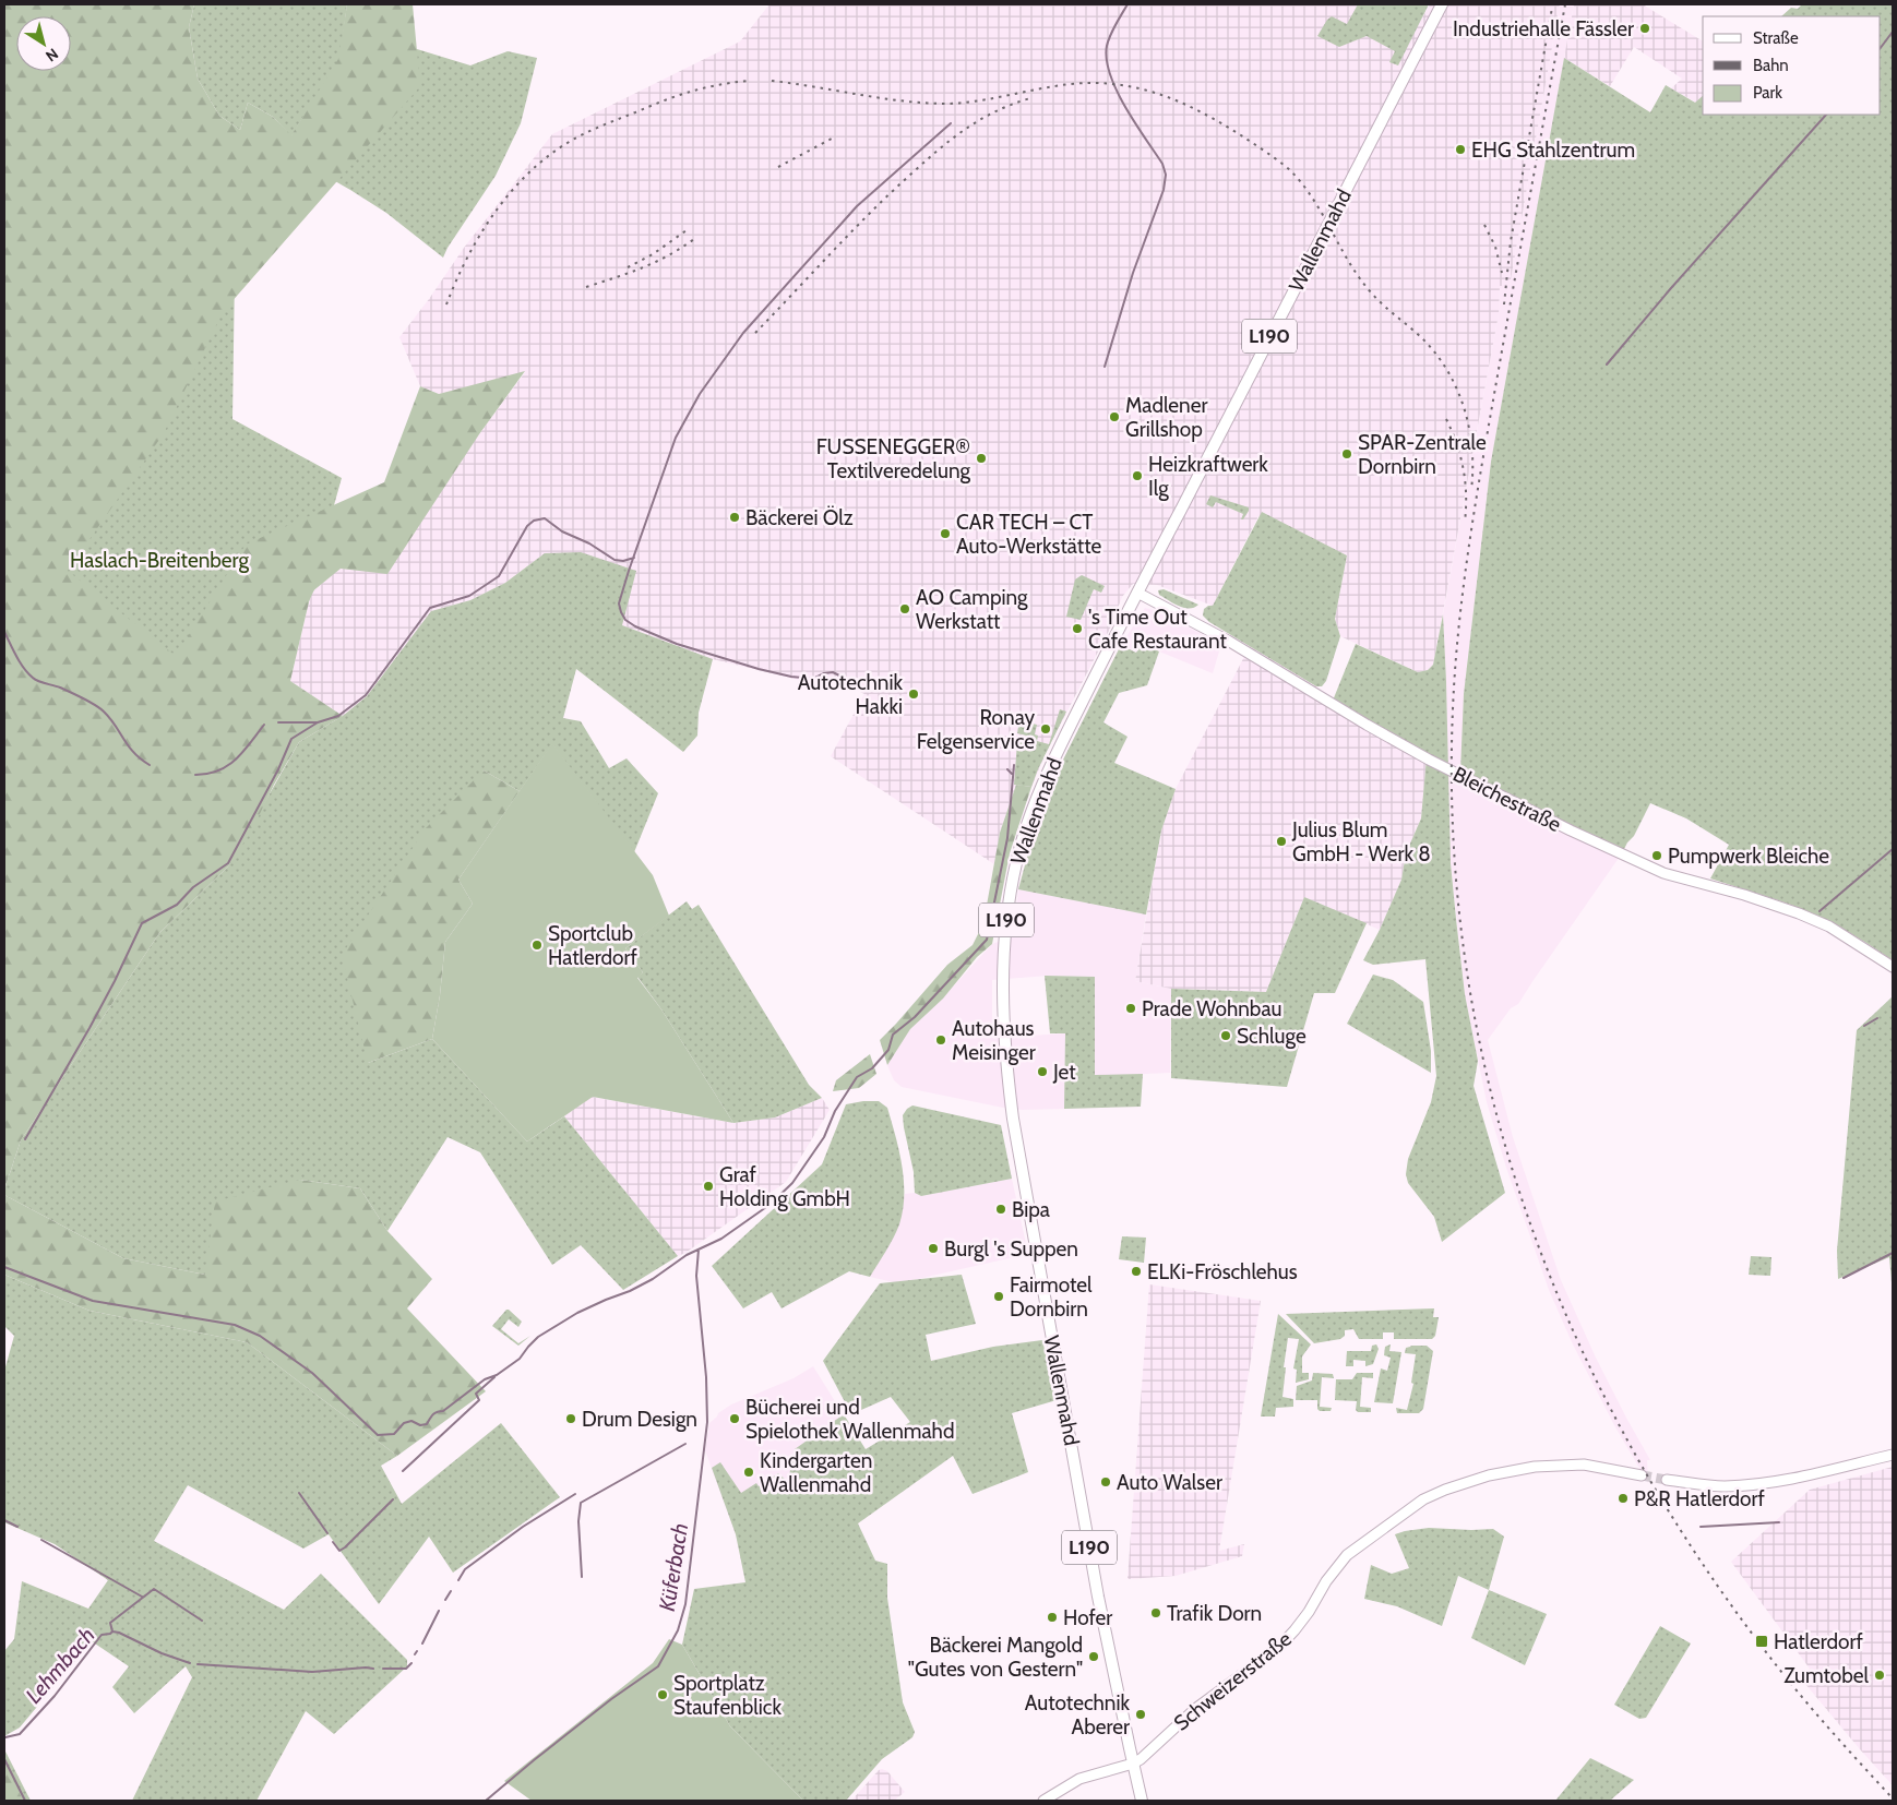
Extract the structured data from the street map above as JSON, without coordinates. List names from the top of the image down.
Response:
{
  "streets": {
    "main road": ["Wallenmahd", "L190"],
    "street": ["Bleichestraße", "Schweizerstraße"]
  },
  "crossings": [
    ["Wallenmahd", "L190"],
    ["Wallenmahd", "Bleichestraße"],
    ["Wallenmahd", "Schweizerstraße"],
    ["L190", "Schweizerstraße"]
  ],
  "water": ["Küferbach", "Lehmbach"],
  "parks": ["Haslach-Breitenberg"],
  "places": {
    "other": [
      "Industriehalle Fässler",
      "EHG Stahlzentrum",
      "Madlener Grillshop",
      "SPAR-Zentrale Dornbirn",
      "FUSSENEGGER® Textilveredelung",
      "Heizkraftwerk Ilg",
      "Bäckerei Ölz",
      "CAR TECH – CT Auto-Werkstätte",
      "AO Camping Werkstatt",
      "'s Time Out Cafe Restaurant",
      "Autotechnik Hakki",
      "Ronay Felgenservice",
      "Julius Blum GmbH - Werk 8",
      "Pumpwerk Bleiche",
      "Sportclub Hatlerdorf",
      "Prade Wohnbau",
      "Schluge",
      "Autohaus Meisinger",
      "Jet",
      "Graf Holding GmbH",
      "Bipa",
      "Burgl 's Suppen",
      "ELKi-Fröschlehus",
      "Fairmotel Dornbirn",
      "Drum Design",
      "Bücherei und Spielothek Wallenmahd",
      "Kindergarten Wallenmahd",
      "Auto Walser",
      "P&R Hatlerdorf",
      "Trafik Dorn",
      "Hofer",
      "Bäckerei Mangold \"Gutes von Gestern\"",
      "Zumtobel",
      "Sportplatz Staufenblick",
      "Autotechnik Aberer"
    ],
    "transit": ["Hatlerdorf"]
  },
  "legend": ["Straße", "Bahn", "Park"],
  "north": "bottom right"
}
